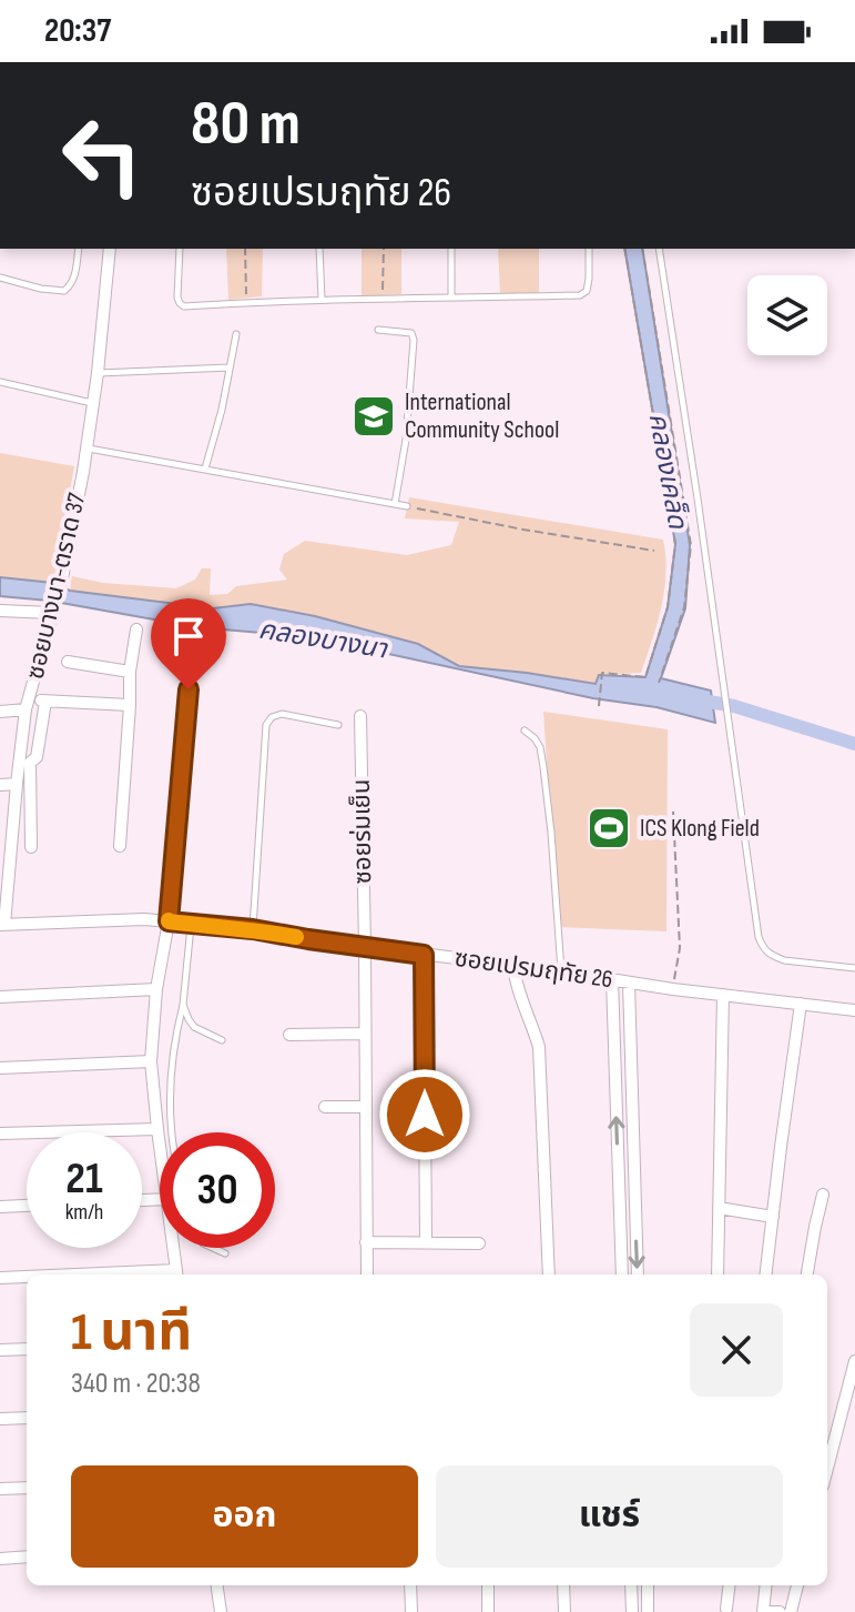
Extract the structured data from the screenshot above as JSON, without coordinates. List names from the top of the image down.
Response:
{
  "streets": {
    "street": ["ซอยบางนา-ตราด 37", "ซอยร่มเย็น", "ซอยเปรมฤทัย 26"]
  },
  "crossings": [
    ["ซอยบางนา-ตราด 37", "ซอยเปรมฤทัย 26"],
    ["ซอยร่มเย็น", "ซอยเปรมฤทัย 26"]
  ],
  "water": ["คลองเคล็ด", "คลองบางนา"],
  "places": {
    "school or university": ["International Community School"],
    "sports": ["ICS Klong Field"]
  },
  "page": {
    "status": "20:37",
    "turn": ["80 m", "ซอยเปรมฤทัย 26"],
    "speed": "21 km/h",
    "limit": "30",
    "heading": ["1 นาที", "340 m · 20:38"],
    "buttons": ["ออก", "แชร์"]
  }
}
